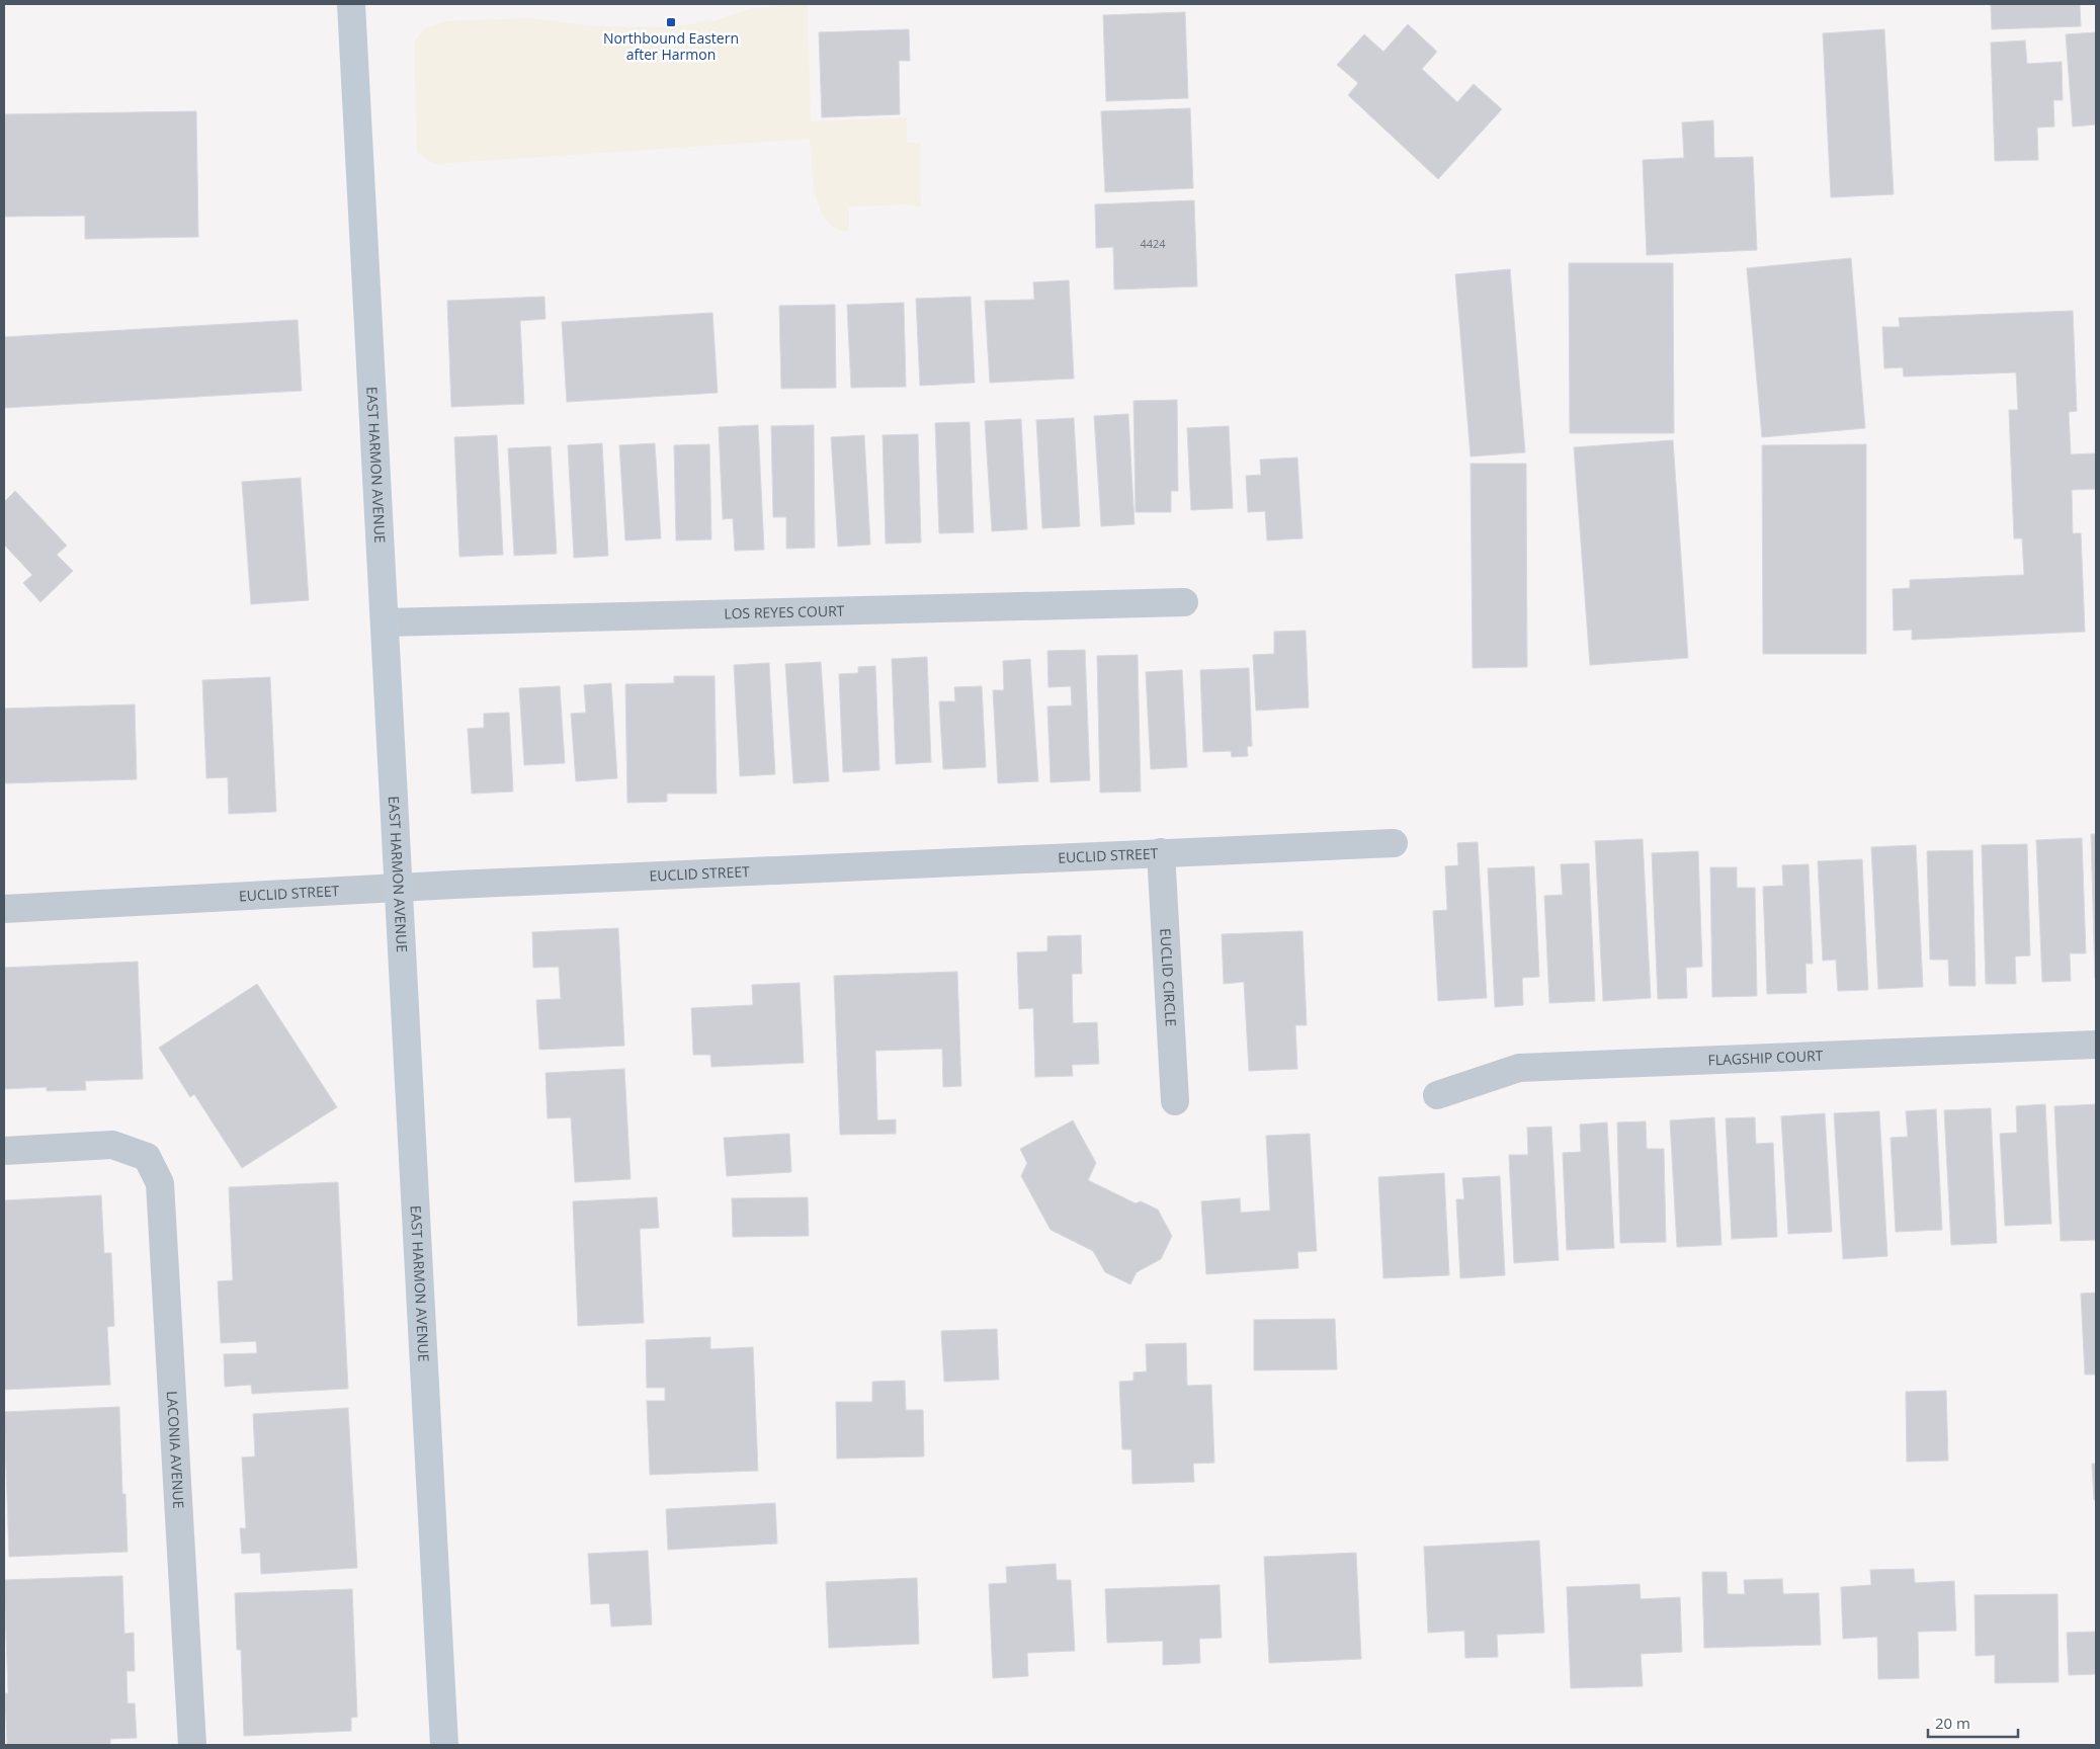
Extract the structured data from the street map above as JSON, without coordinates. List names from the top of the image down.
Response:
{
  "streets": {
    "main road": ["EAST HARMON AVENUE"],
    "street": [
      "LOS REYES COURT",
      "EUCLID STREET",
      "EUCLID CIRCLE",
      "FLAGSHIP COURT",
      "LACONIA AVENUE"
    ]
  },
  "crossings": [
    ["EAST HARMON AVENUE", "LOS REYES COURT"],
    ["EAST HARMON AVENUE", "EUCLID STREET"],
    ["EUCLID STREET", "EUCLID CIRCLE"]
  ],
  "places": {
    "transit": ["Northbound Eastern after Harmon"]
  },
  "house_numbers": ["4424"],
  "scale_bar": "20 m"
}
